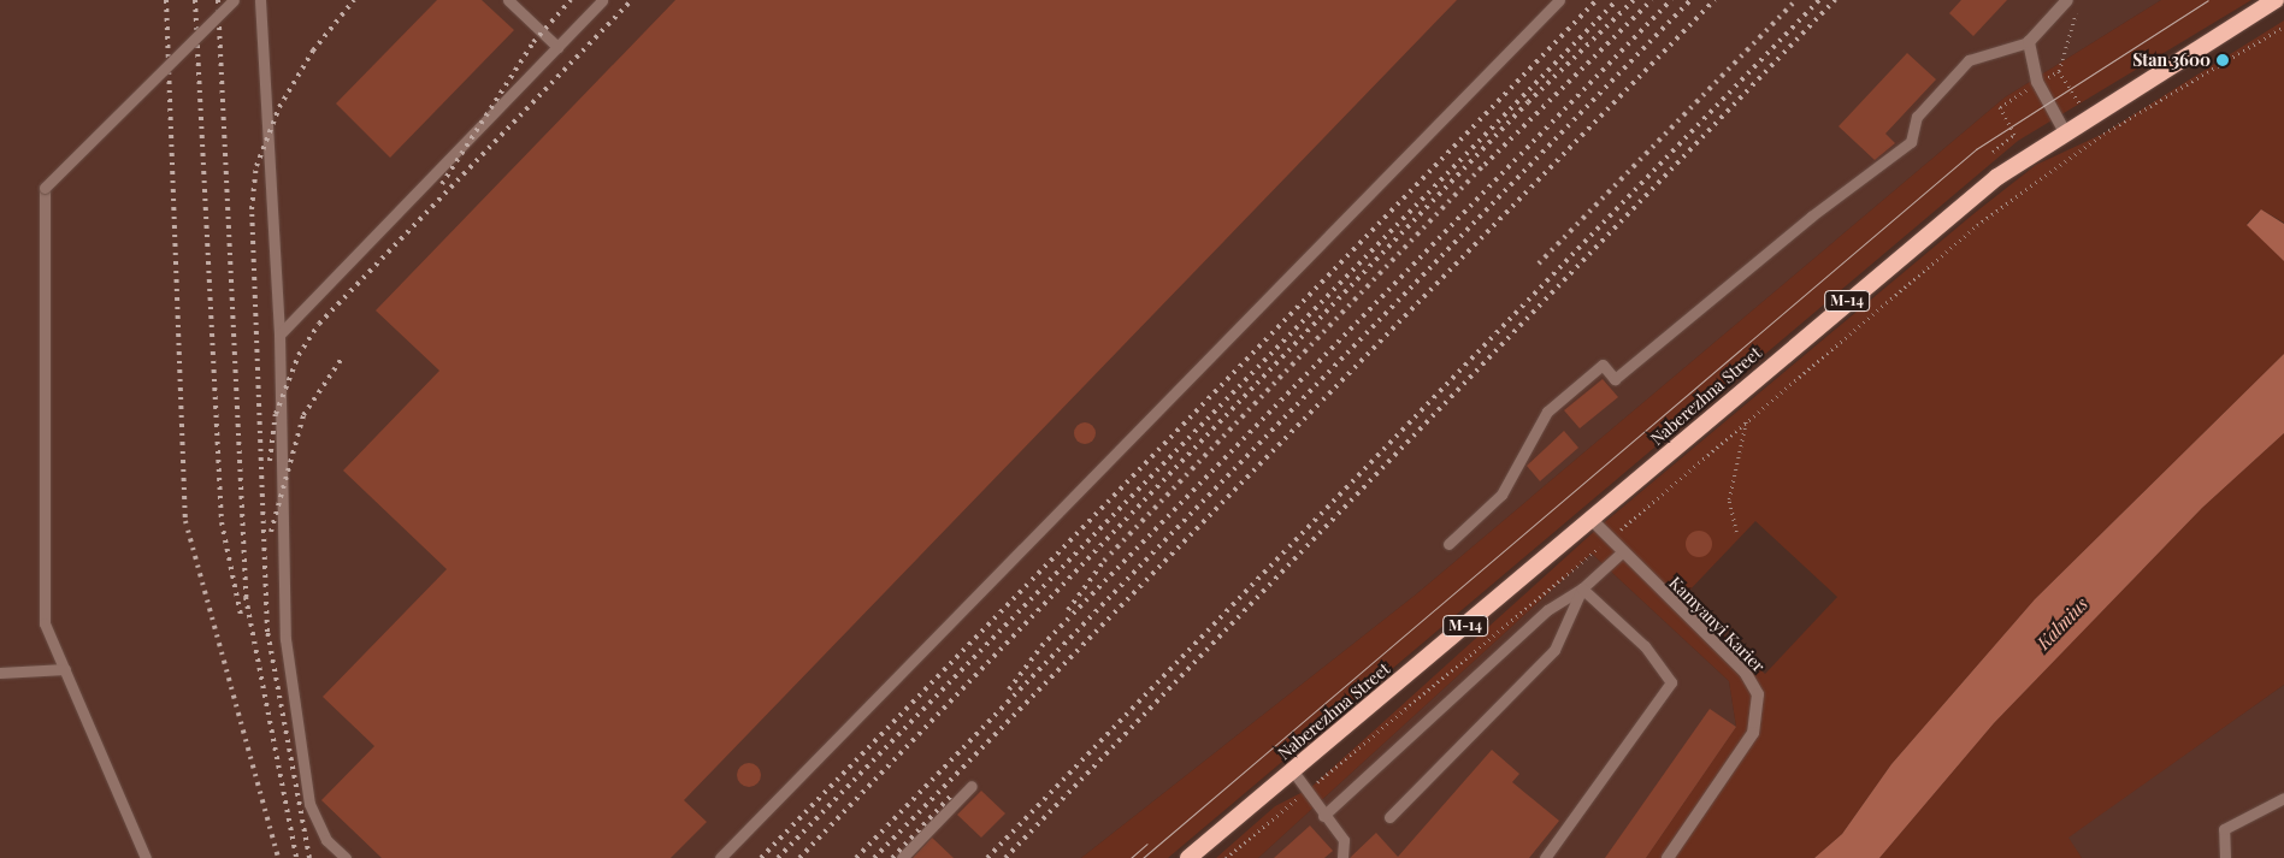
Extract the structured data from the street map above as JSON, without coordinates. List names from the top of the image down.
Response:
{
  "streets": {
    "highway": ["М-14", "Naberezhna Street"],
    "street": ["Kamyanyi Karier"]
  },
  "crossings": [
    ["Naberezhna Street", "Kamyanyi Karier"]
  ],
  "water": ["Kalmius"],
  "places": ["Stan 3600"]
}
